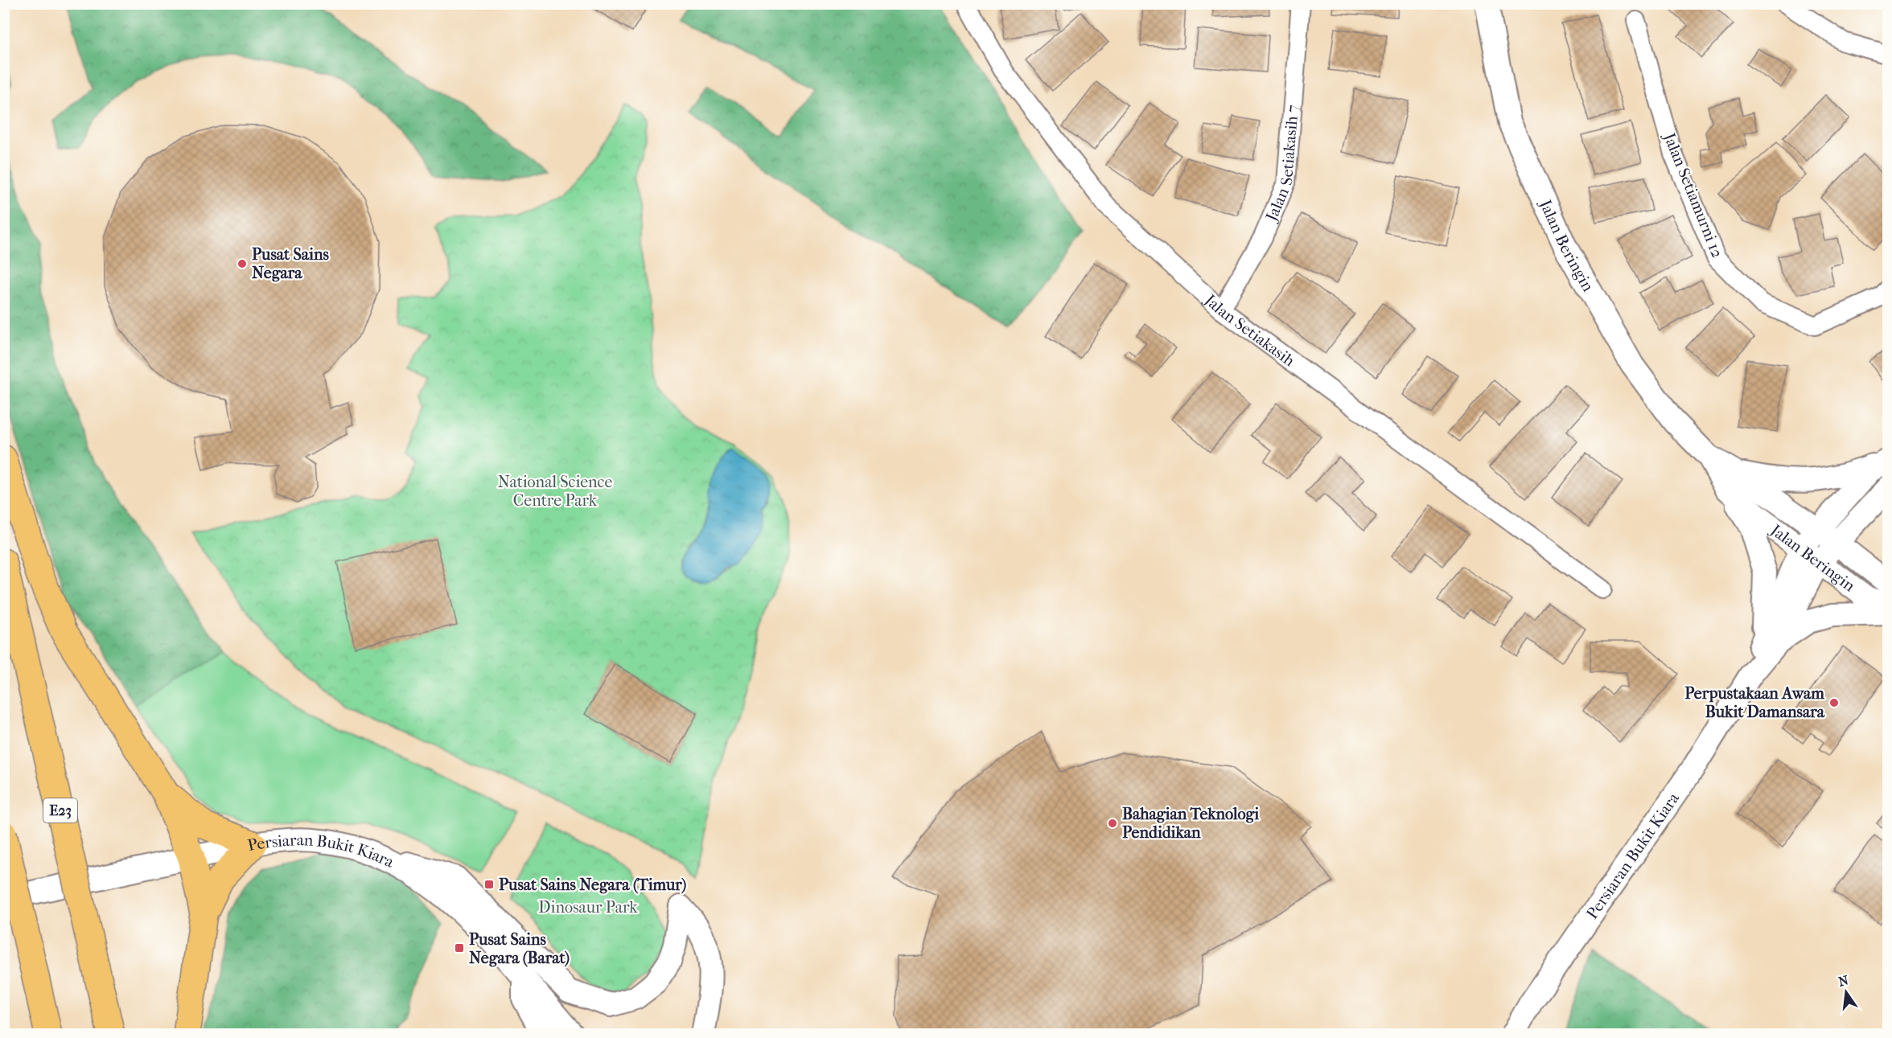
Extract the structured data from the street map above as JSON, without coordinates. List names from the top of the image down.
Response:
{
  "streets": {
    "highway": ["E23"],
    "street": [
      "Jalan Setiakasih 7",
      "Jalan Setiamurni 12",
      "Jalan Beringin",
      "Jalan Setiakasih",
      "Persiaran Bukit Kiara"
    ]
  },
  "crossings": [
    ["Jalan Setiakasih 7", "Jalan Setiakasih"],
    ["Jalan Beringin", "Persiaran Bukit Kiara"]
  ],
  "parks": ["National Science Centre Park", "Dinosaur Park"],
  "places": {
    "other": ["Pusat Sains Negara", "Perpustakaan Awam Bukit Damansara", "Bahagian Teknologi Pendidikan"],
    "transit": ["Pusat Sains Negara (Timur)", "Pusat Sains Negara (Barat)"]
  },
  "north": "top"
}
